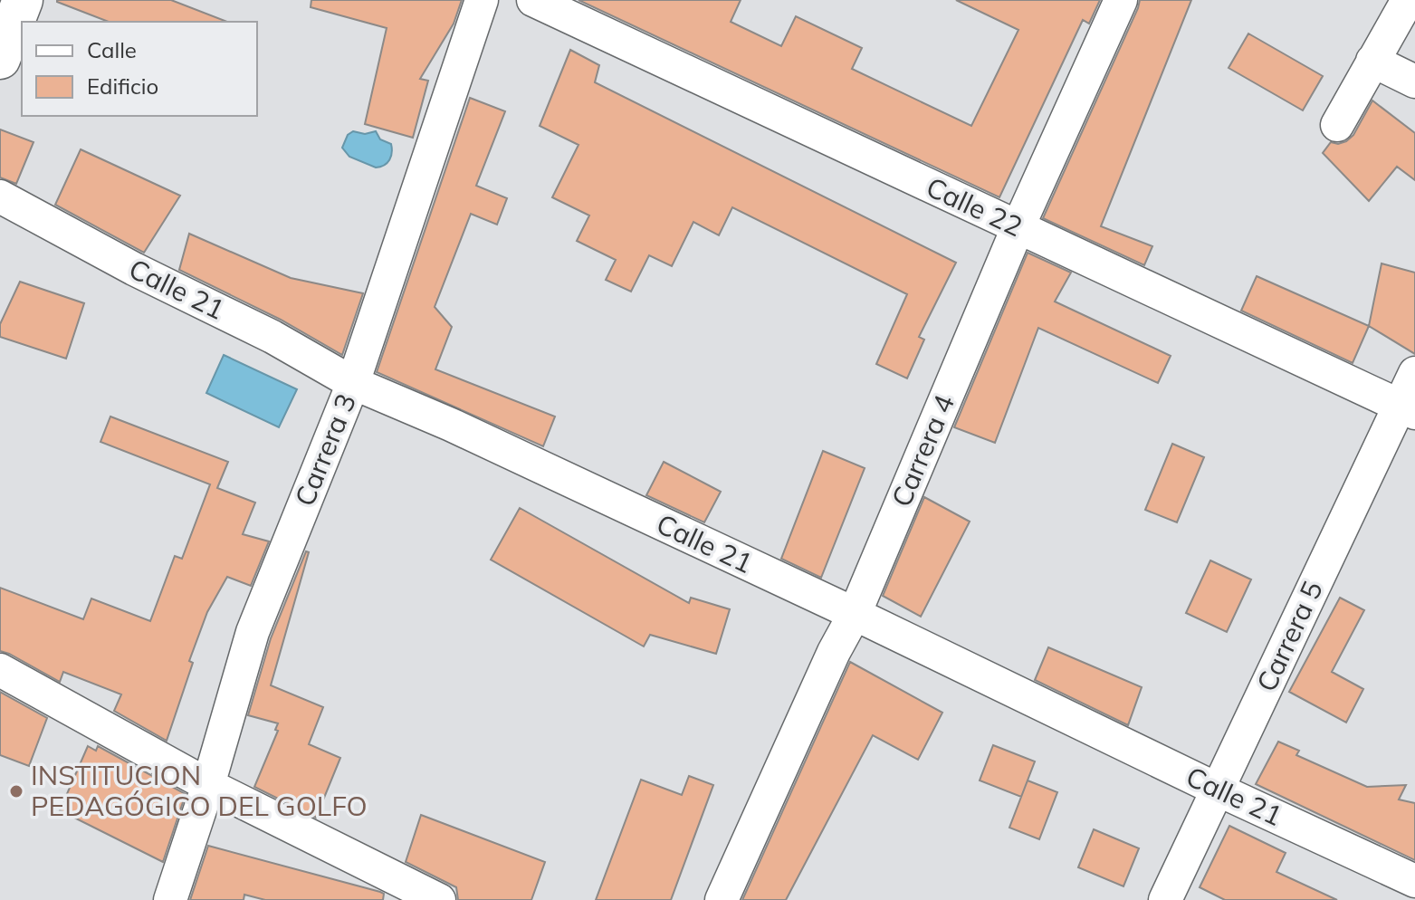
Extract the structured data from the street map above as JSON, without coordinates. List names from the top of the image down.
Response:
{
  "streets": {
    "street": [
      "Calle 22",
      "Calle 21",
      "Carrera 3",
      "Carrera 4",
      "Carrera 5"
    ]
  },
  "crossings": [
    ["Calle 22", "Carrera 4"],
    ["Calle 22", "Carrera 5"],
    ["Calle 21", "Carrera 3"],
    ["Calle 21", "Carrera 4"],
    ["Calle 21", "Carrera 5"]
  ],
  "places": ["INSTITUCION PEDAGÓGICO DEL GOLFO"],
  "legend": ["Calle", "Edificio"]
}
